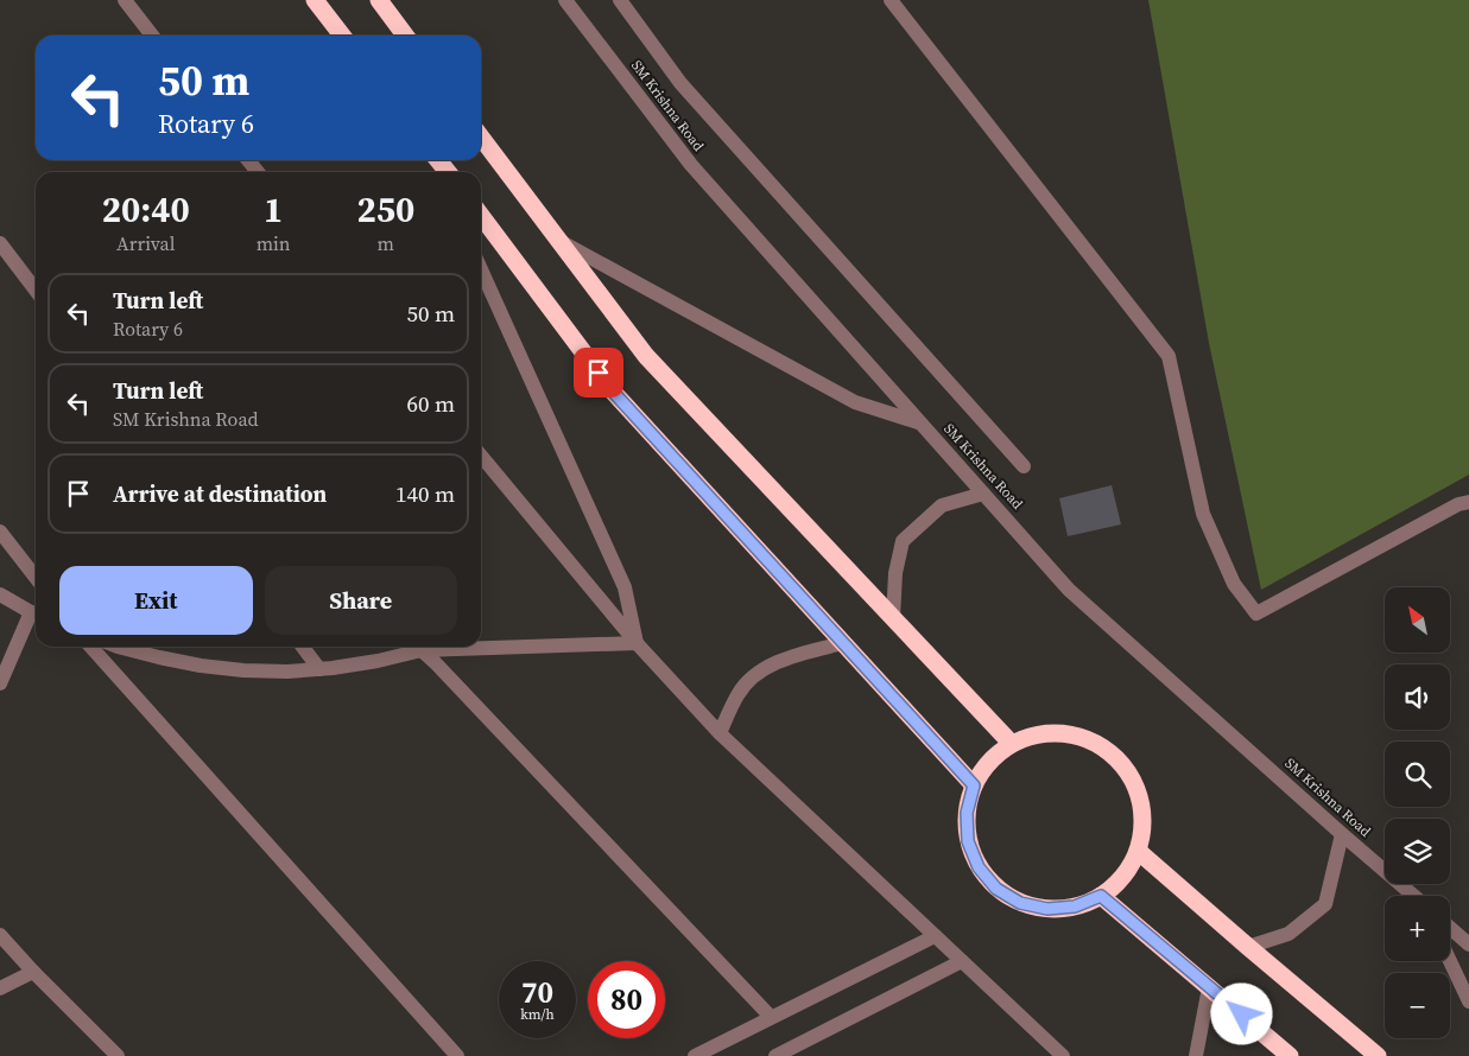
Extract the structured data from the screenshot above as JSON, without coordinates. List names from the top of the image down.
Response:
{
  "streets": {
    "street": ["SM Krishna Road"]
  },
  "north": "top left",
  "page": {
    "turn": ["50 m", "Rotary 6"],
    "eta": [
      "20:40",
      "Arrival",
      "1",
      "min",
      "250",
      "m"
    ],
    "list": [
      {
        "name": "Turn left",
        "note": "Rotary 6",
        "value": "50 m"
      },
      {
        "name": "Turn left",
        "note": "SM Krishna Road",
        "value": "60 m"
      },
      {
        "name": "Arrive at destination",
        "value": "140 m"
      }
    ],
    "buttons": ["Exit", "Share"],
    "map_buttons": ["+", "−"],
    "speed": "70 km/h",
    "limit": "80"
  }
}
